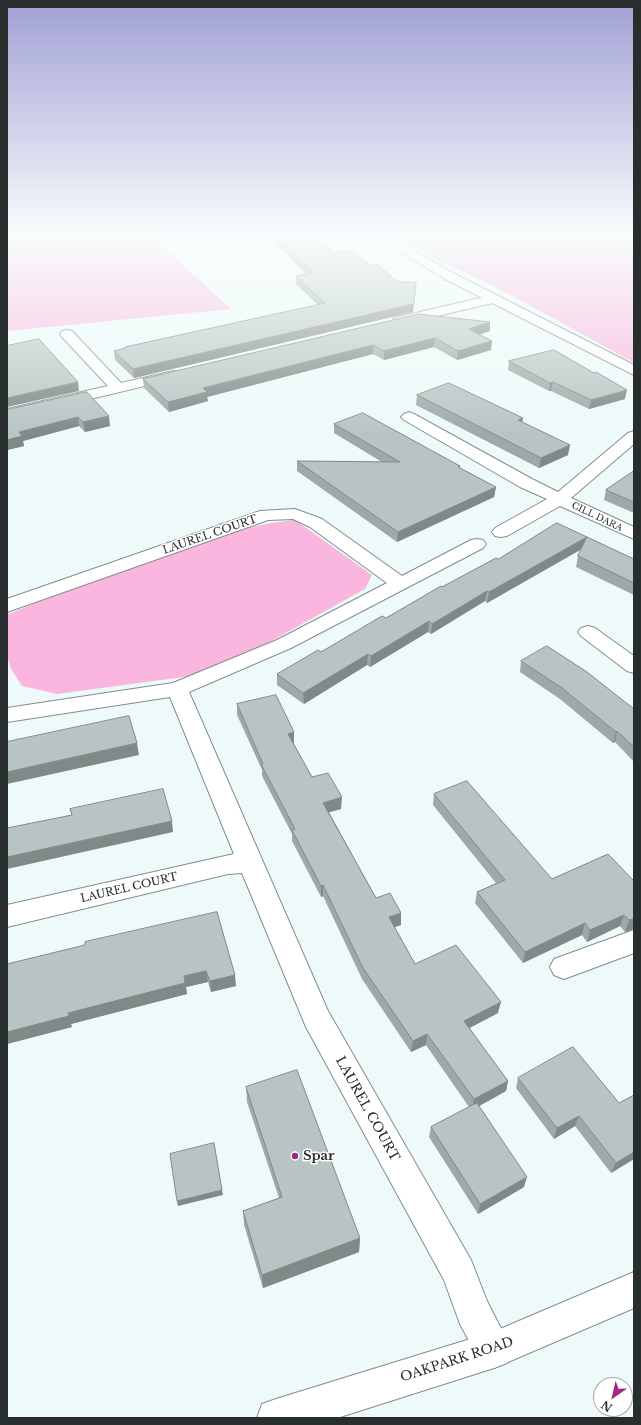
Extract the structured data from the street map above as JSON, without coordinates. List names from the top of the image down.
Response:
{
  "streets": {
    "street": ["CILL DARA", "LAUREL COURT", "OAKPARK ROAD"]
  },
  "crossings": [
    ["LAUREL COURT", "OAKPARK ROAD"]
  ],
  "places": ["Spar"],
  "north": "bottom left"
}
